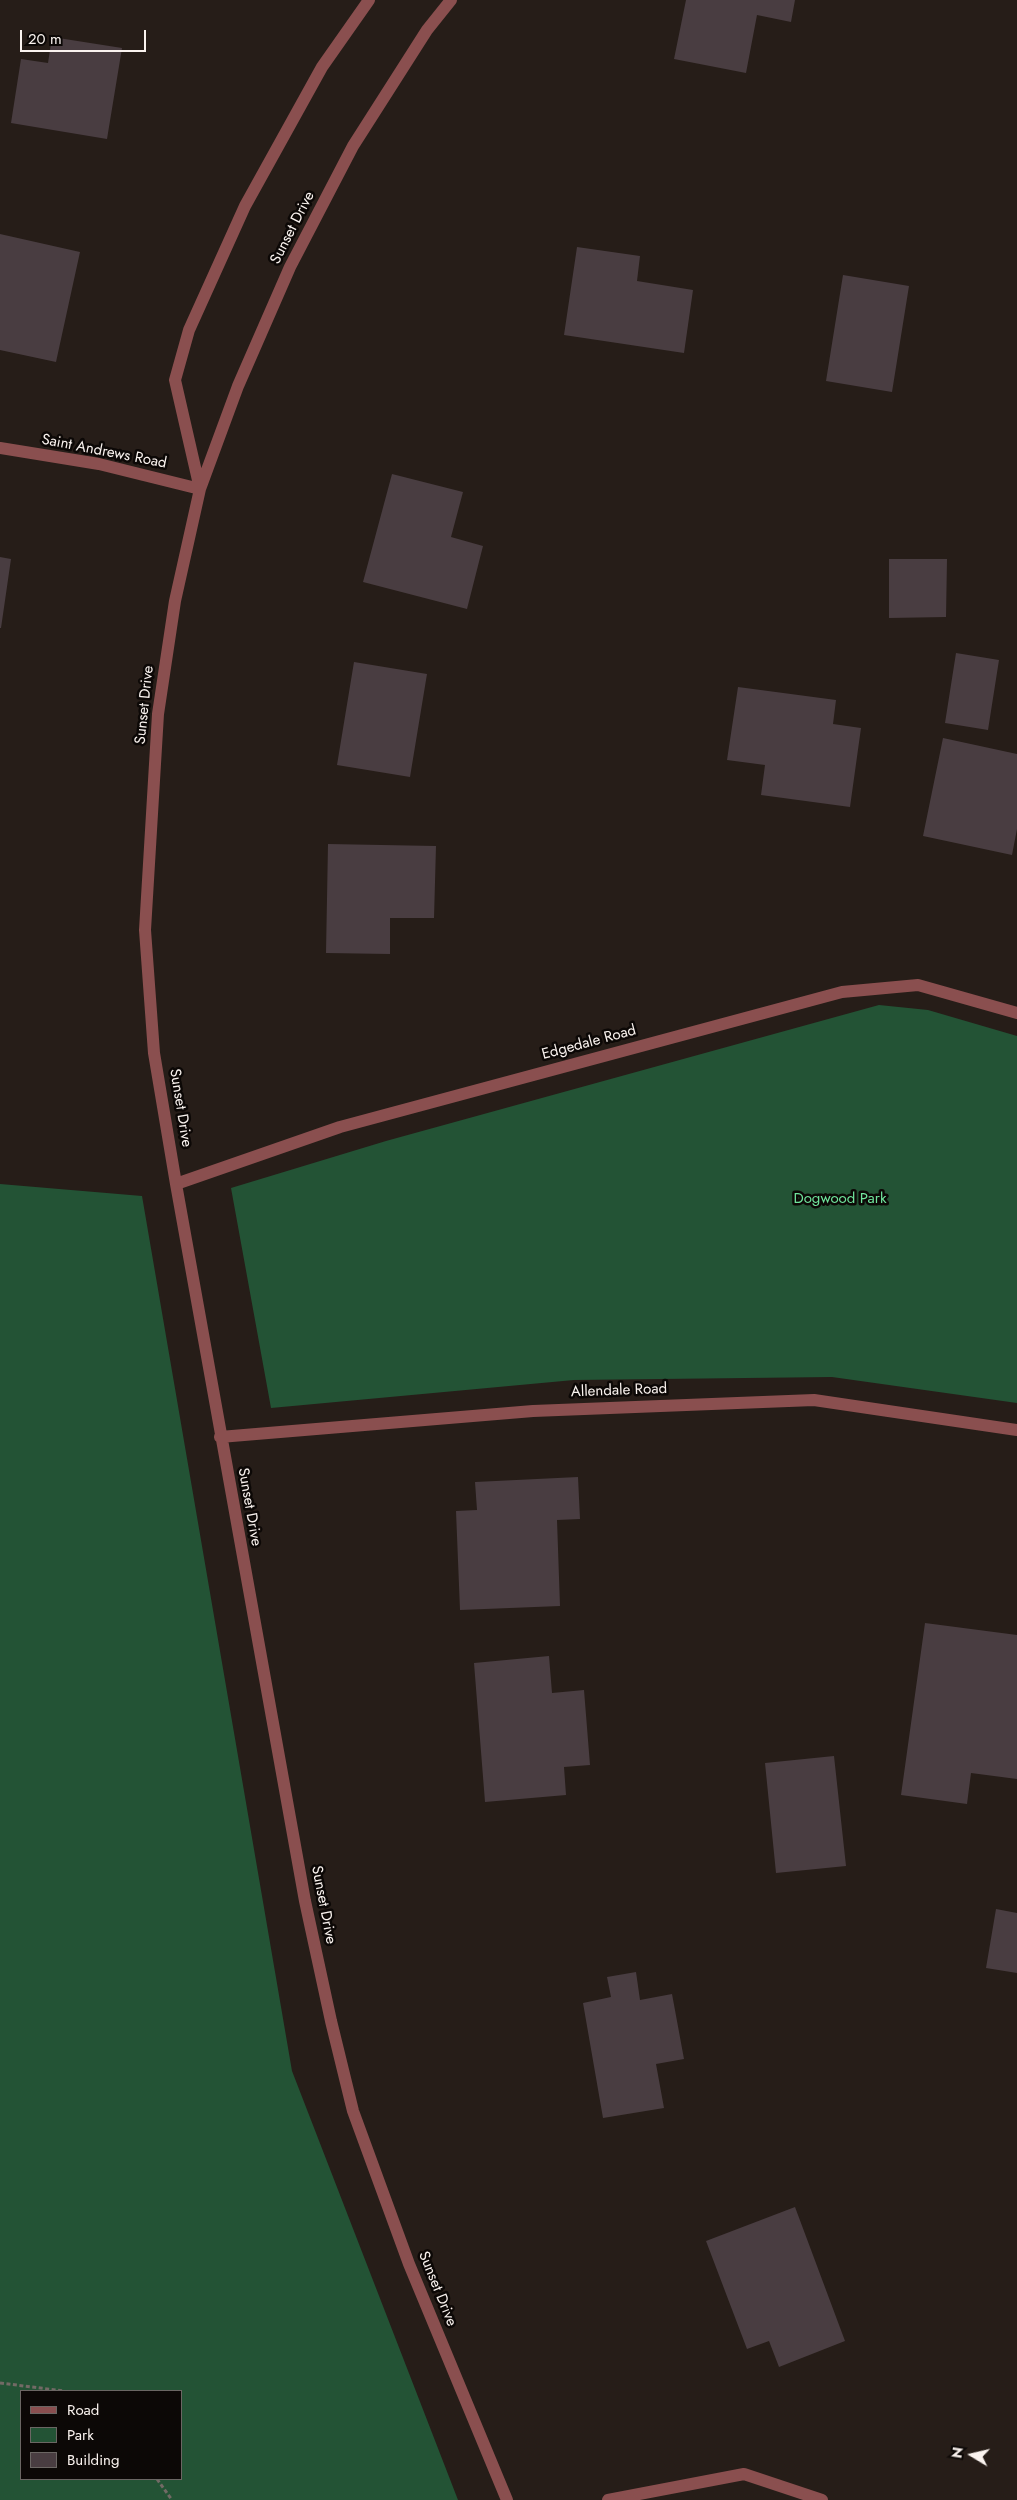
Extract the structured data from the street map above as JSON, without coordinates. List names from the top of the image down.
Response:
{
  "streets": {
    "street": [
      "Sunset Drive",
      "Saint Andrews Road",
      "Edgedale Road",
      "Allendale Road"
    ]
  },
  "crossings": [
    ["Sunset Drive", "Saint Andrews Road"],
    ["Sunset Drive", "Edgedale Road"],
    ["Sunset Drive", "Allendale Road"]
  ],
  "parks": ["Dogwood Park"],
  "legend": ["Road", "Park", "Building"],
  "scale_bar": "20 m",
  "north": "left"
}
